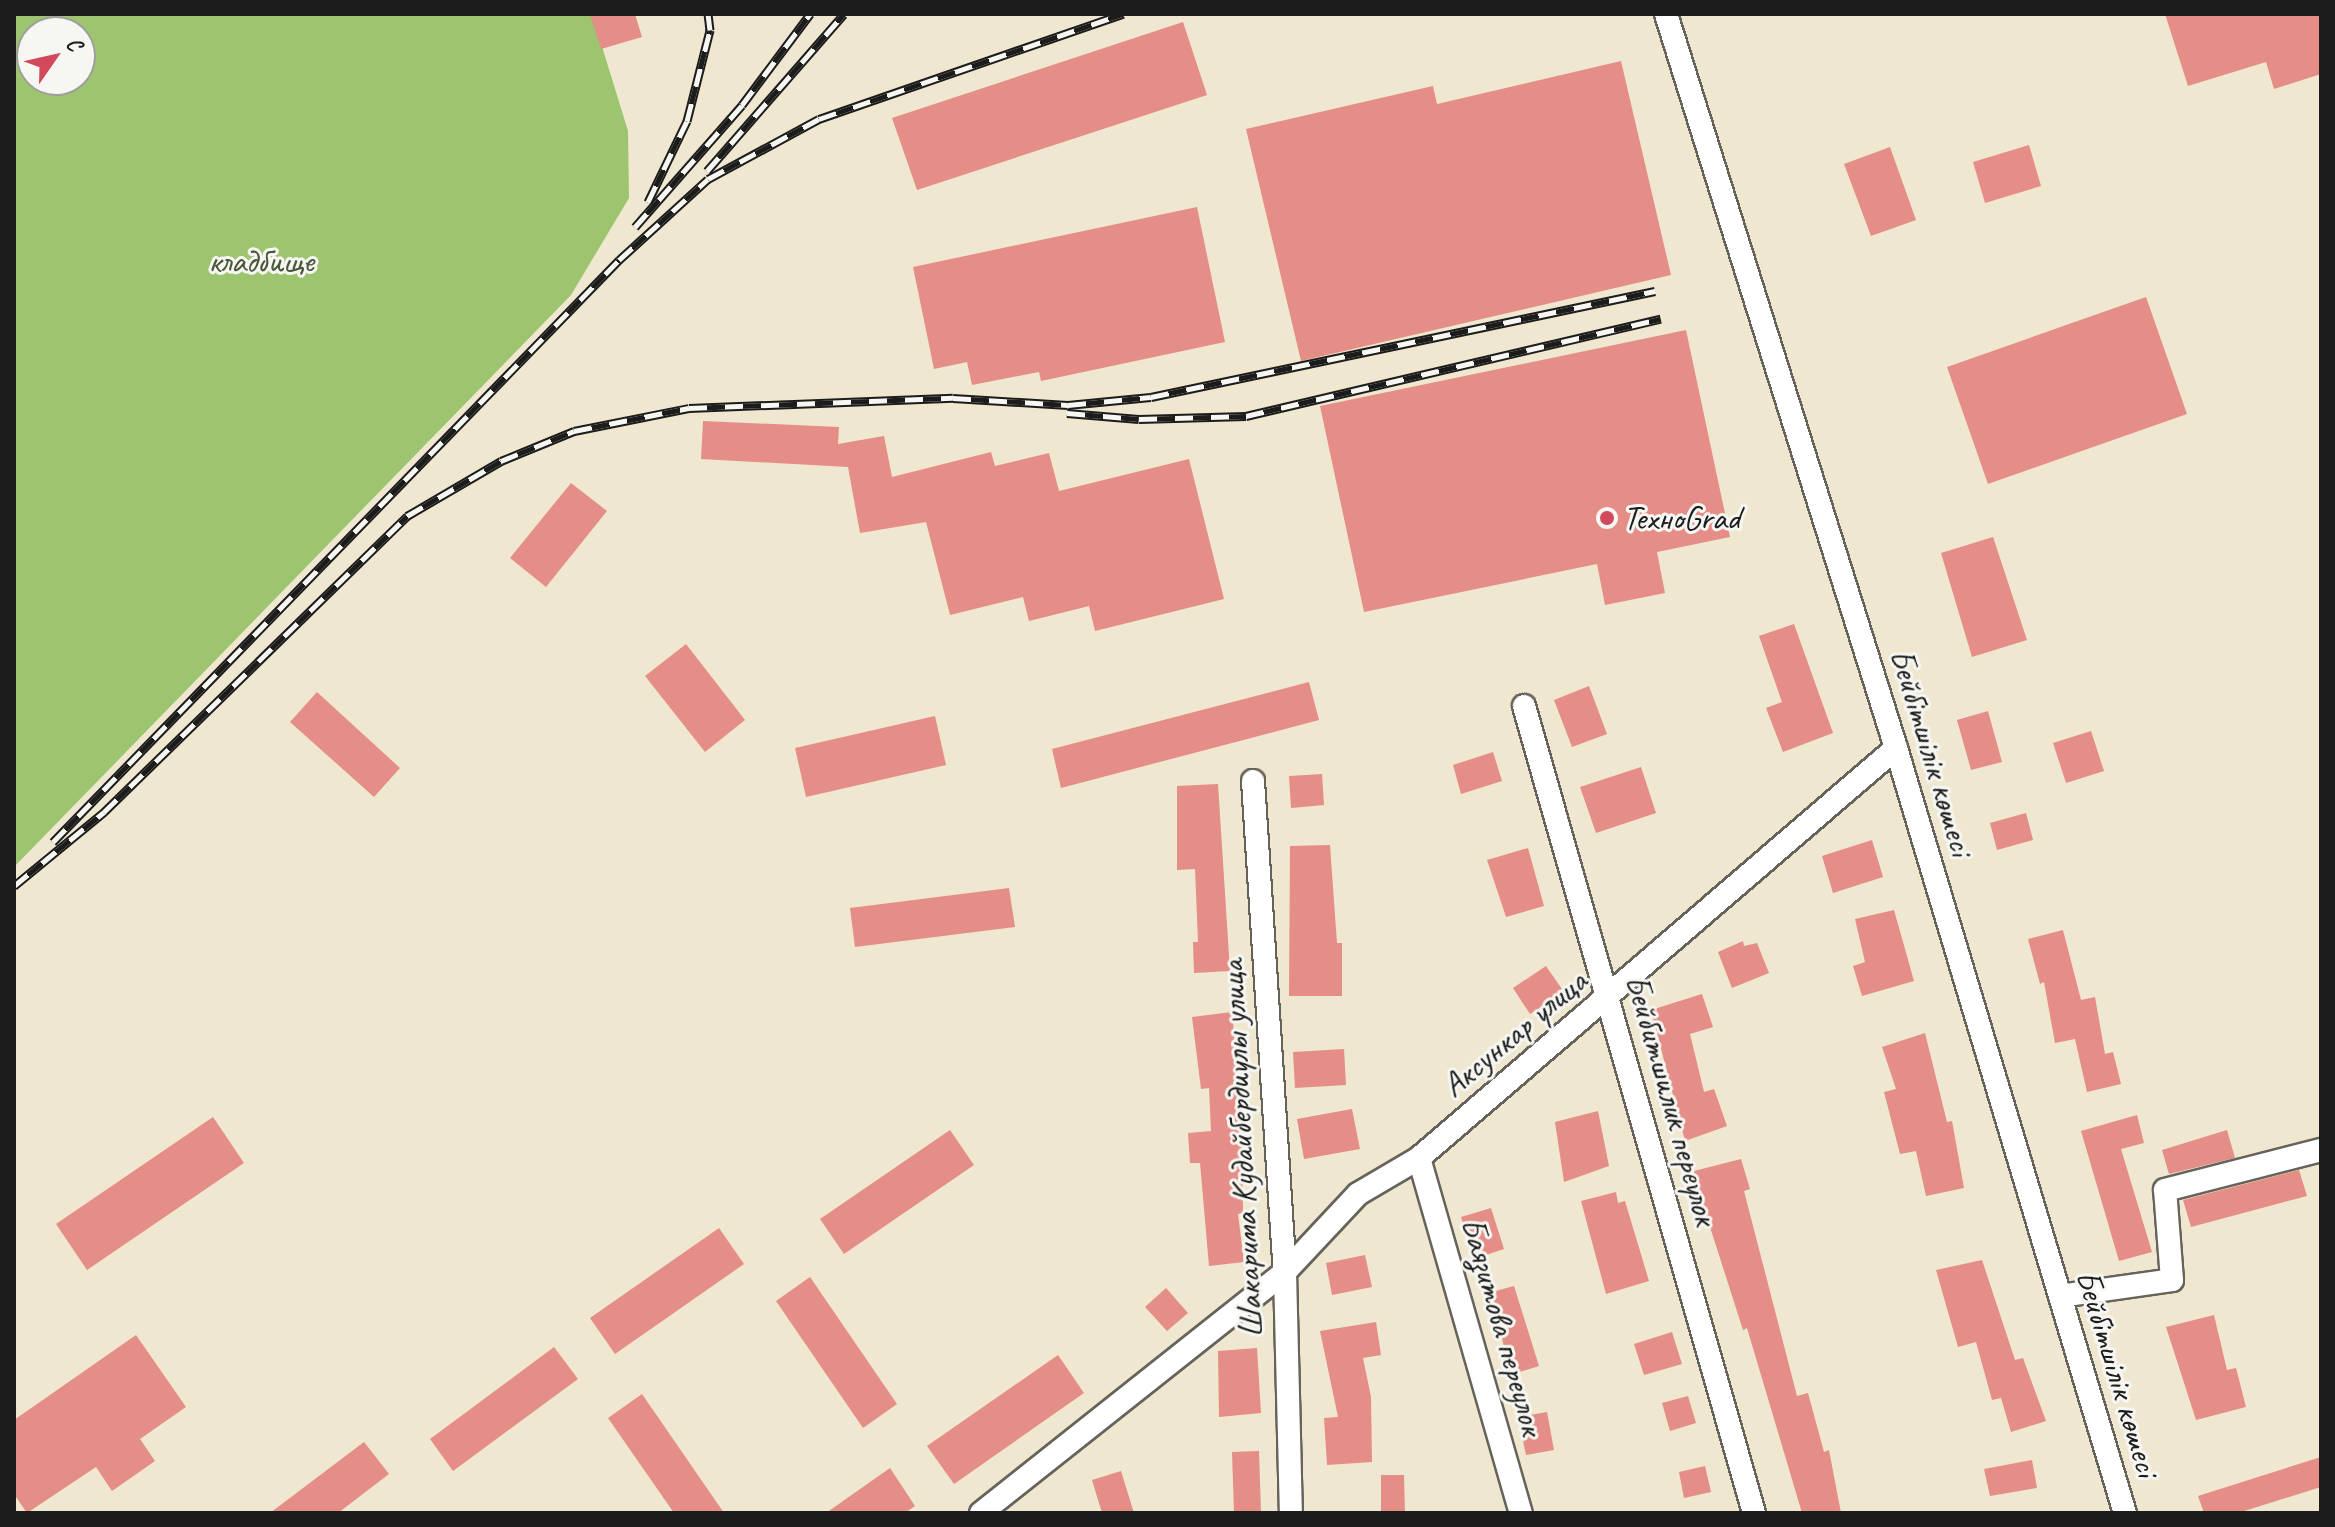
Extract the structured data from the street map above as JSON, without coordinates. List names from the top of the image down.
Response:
{
  "streets": {
    "street": [
      "Бейбітшілік көшесі",
      "Аксункар улица",
      "Бейбитшилик переулок",
      "Шакарима Кудайбердиулы улица",
      "Баязитова переулок"
    ]
  },
  "crossings": [
    ["Бейбітшілік көшесі", "Аксункар улица"],
    ["Аксункар улица", "Бейбитшилик переулок"],
    ["Аксункар улица", "Шакарима Кудайбердиулы улица"],
    ["Аксункар улица", "Баязитова переулок"]
  ],
  "parks": ["кладбище"],
  "places": ["ТехноGrad"],
  "north": "top right"
}
